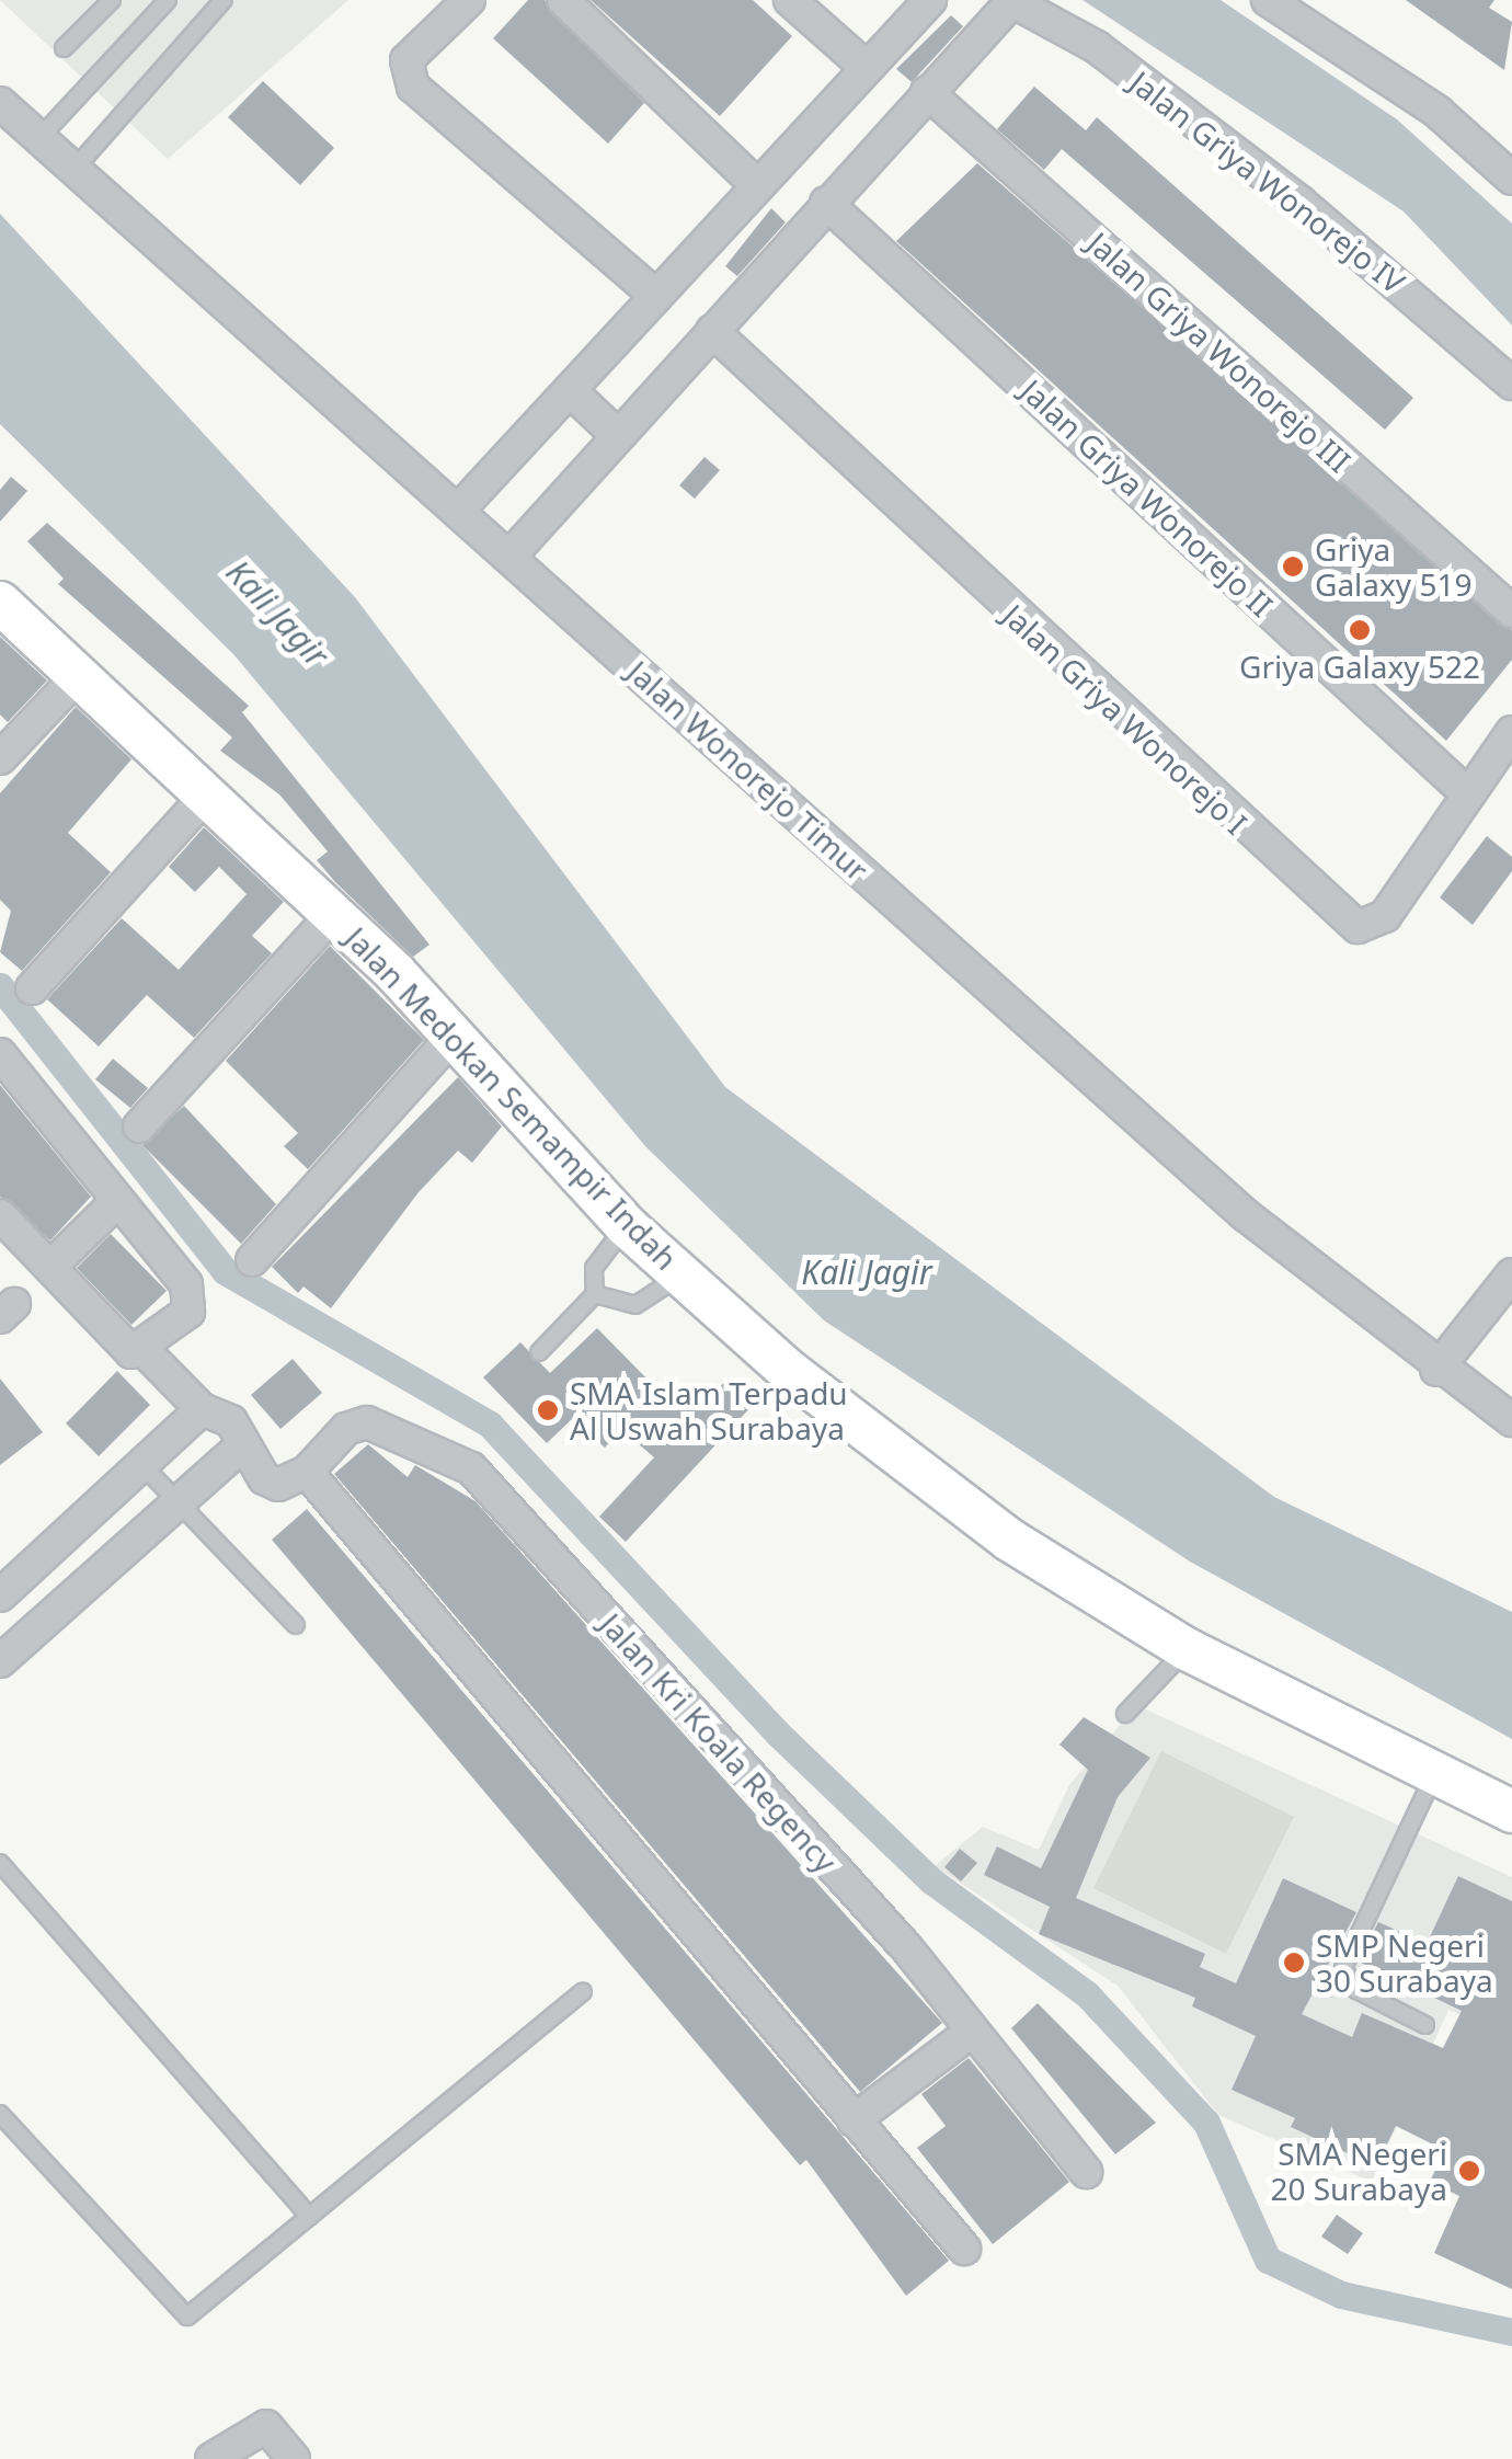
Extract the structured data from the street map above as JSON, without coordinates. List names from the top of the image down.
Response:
{
  "streets": {
    "street": [
      "Jalan Griya Wonorejo IV",
      "Jalan Griya Wonorejo III",
      "Jalan Griya Wonorejo II",
      "Jalan Griya Wonorejo I",
      "Jalan Wonorejo Timur",
      "Jalan Medokan Semampir Indah",
      "Jalan Kri Koala Regency"
    ]
  },
  "crossings": [
    ["Jalan Griya Wonorejo II", "Jalan Griya Wonorejo I"]
  ],
  "water": ["Kali Jagir"],
  "places": [
    "Griya Galaxy 519",
    "Griya Galaxy 522",
    "SMA Islam Terpadu Al Uswah Surabaya",
    "SMP Negeri 30 Surabaya",
    "SMA Negeri 20 Surabaya"
  ]
}
